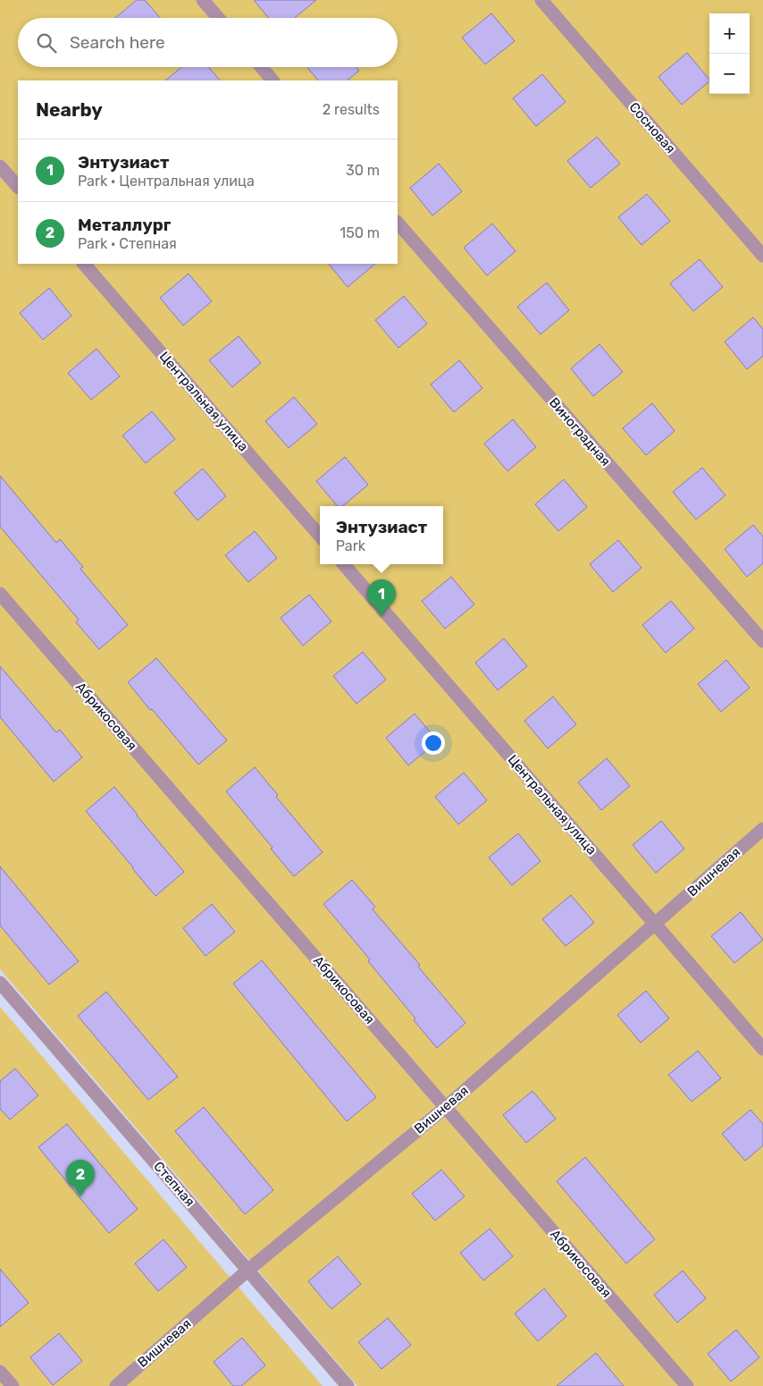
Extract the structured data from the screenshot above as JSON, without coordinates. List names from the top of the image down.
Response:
{
  "streets": {
    "street": [
      "Сосновая",
      "Центральная улица",
      "Виноградная",
      "Абрикосовая",
      "Вишневая",
      "Степная"
    ]
  },
  "crossings": [
    ["Центральная улица", "Вишневая"],
    ["Абрикосовая", "Вишневая"],
    ["Вишневая", "Степная"]
  ],
  "page": {
    "map_buttons": ["+", "−"],
    "search": "Search here",
    "heading": ["Nearby", "2 results"],
    "list": [
      {
        "mark": "1",
        "name": "Энтузиаст",
        "note": "Park · Центральная улица",
        "value": "30 m"
      },
      {
        "mark": "2",
        "name": "Металлург",
        "note": "Park · Степная",
        "value": "150 m"
      }
    ],
    "popup": ["Энтузиаст", "Park"],
    "pins": ["1", "2"]
  }
}
